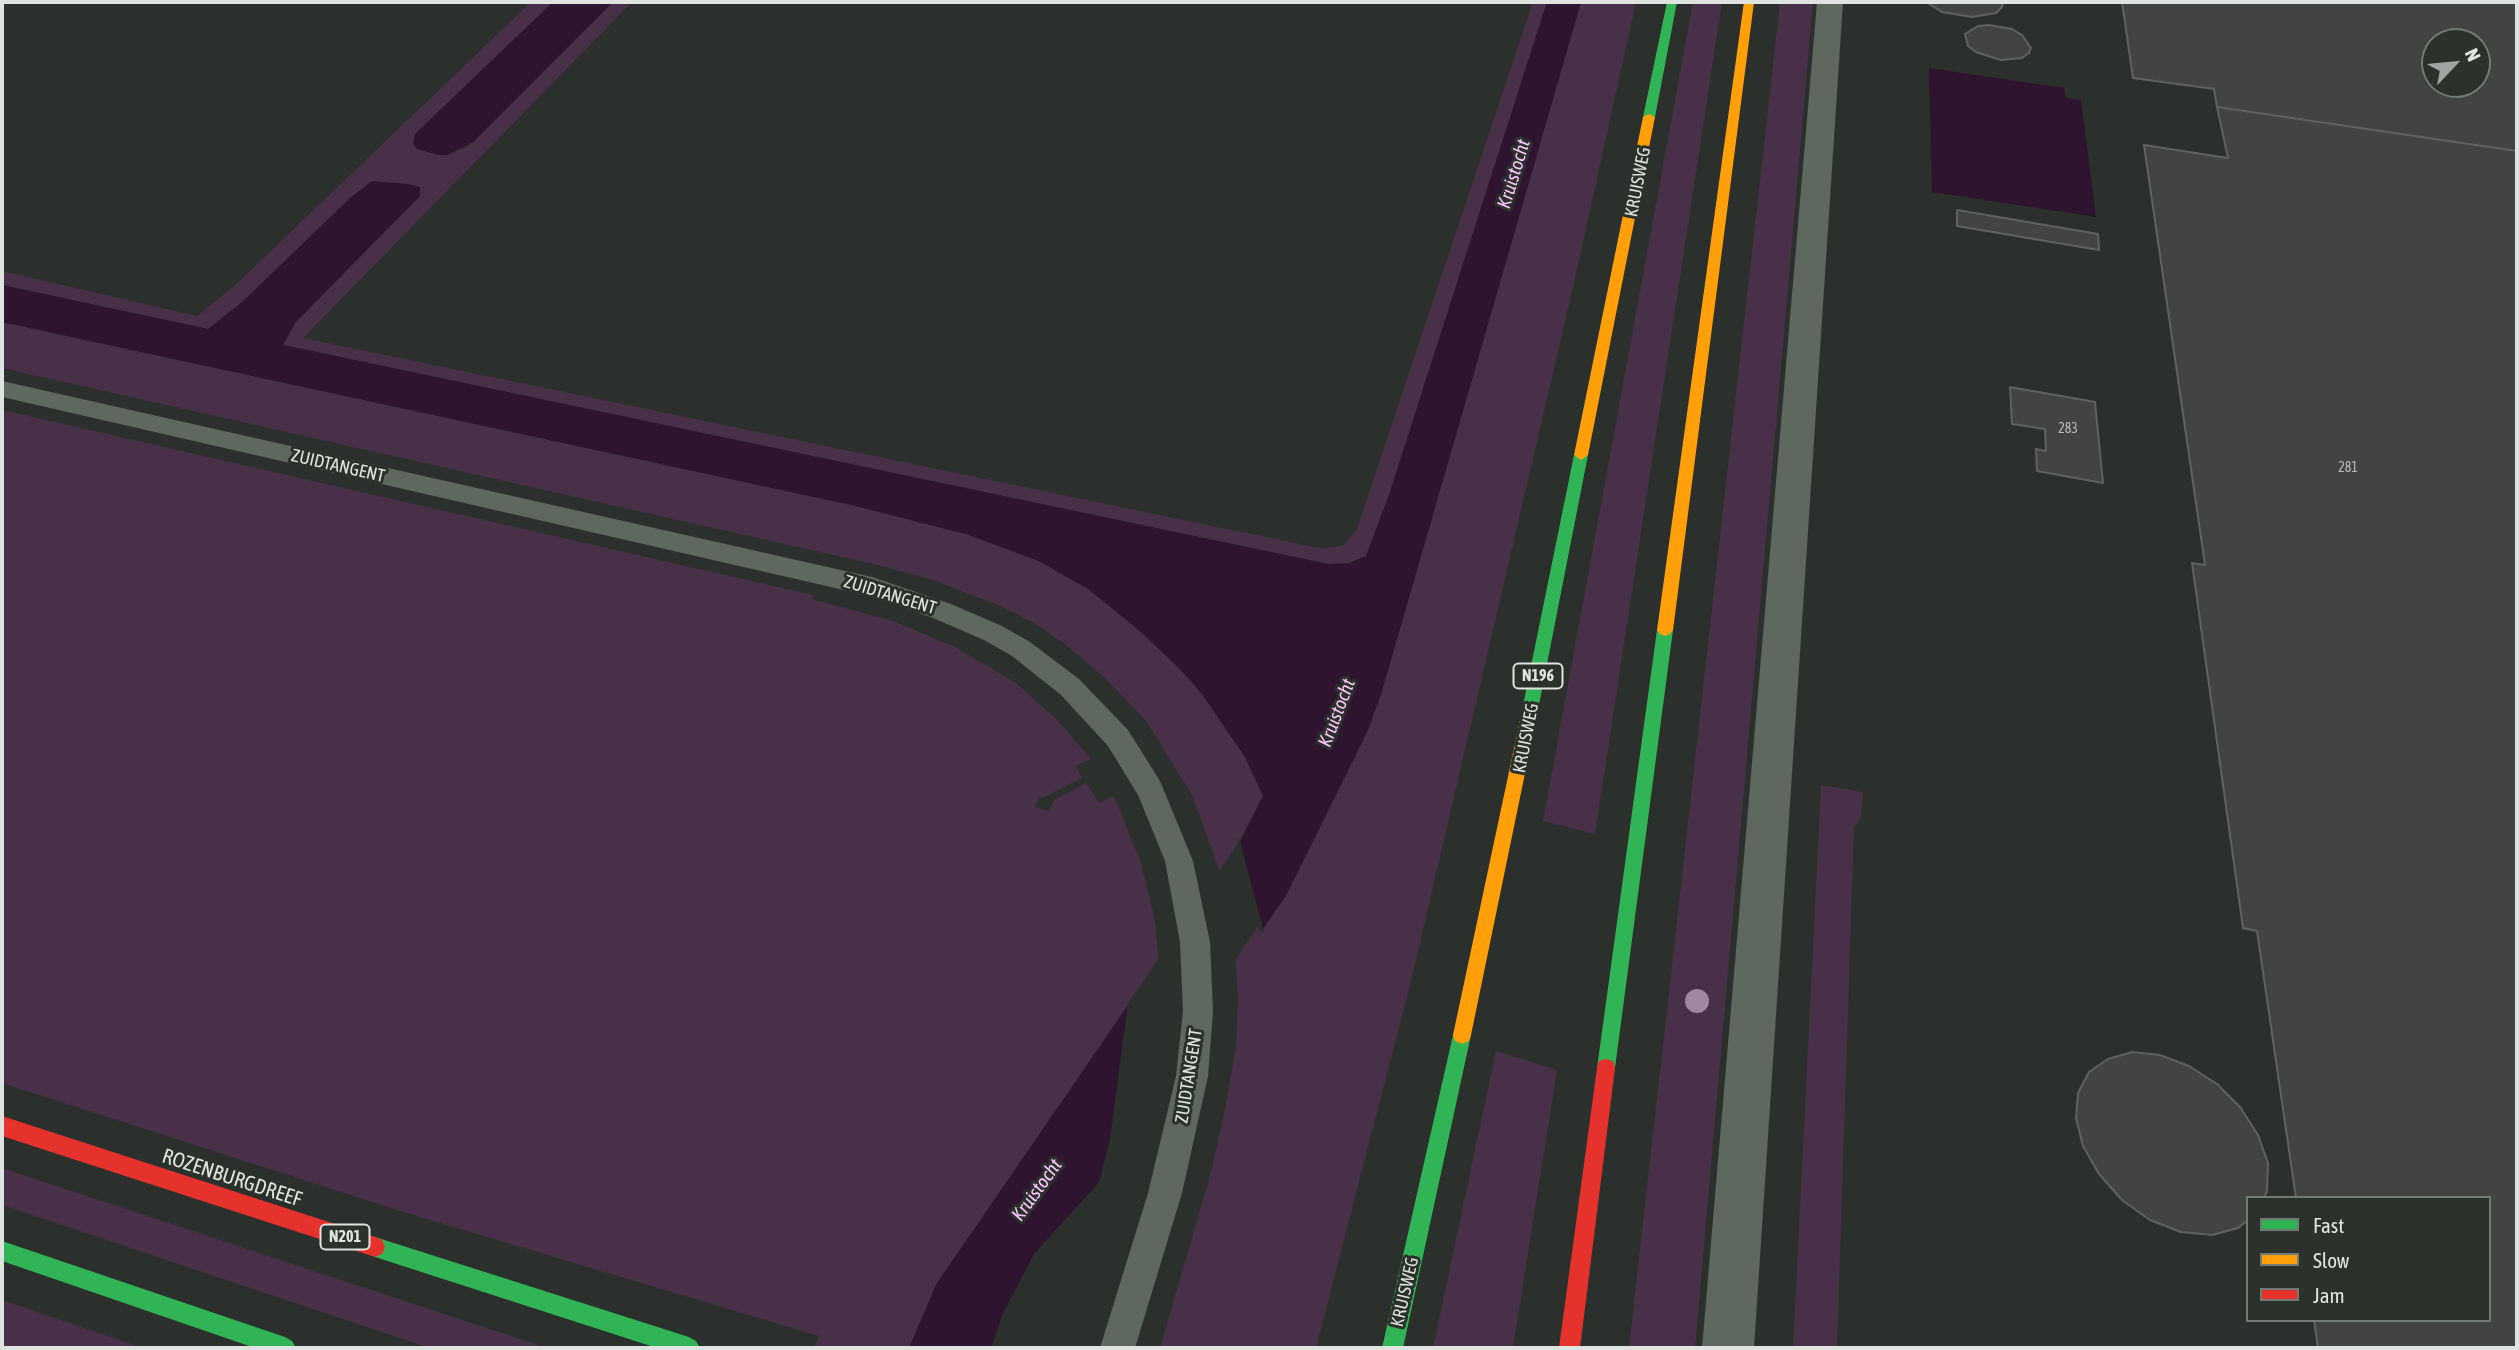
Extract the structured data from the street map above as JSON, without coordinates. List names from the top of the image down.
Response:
{
  "streets": {
    "highway": [
      "KRUISWEG",
      "N196",
      "ROZENBURGDREEF",
      "N201"
    ],
    "lane": ["ZUIDTANGENT"]
  },
  "water": ["Kruistocht"],
  "house_numbers": ["283", "281"],
  "legend": ["Fast", "Slow", "Jam"],
  "north": "top right"
}
